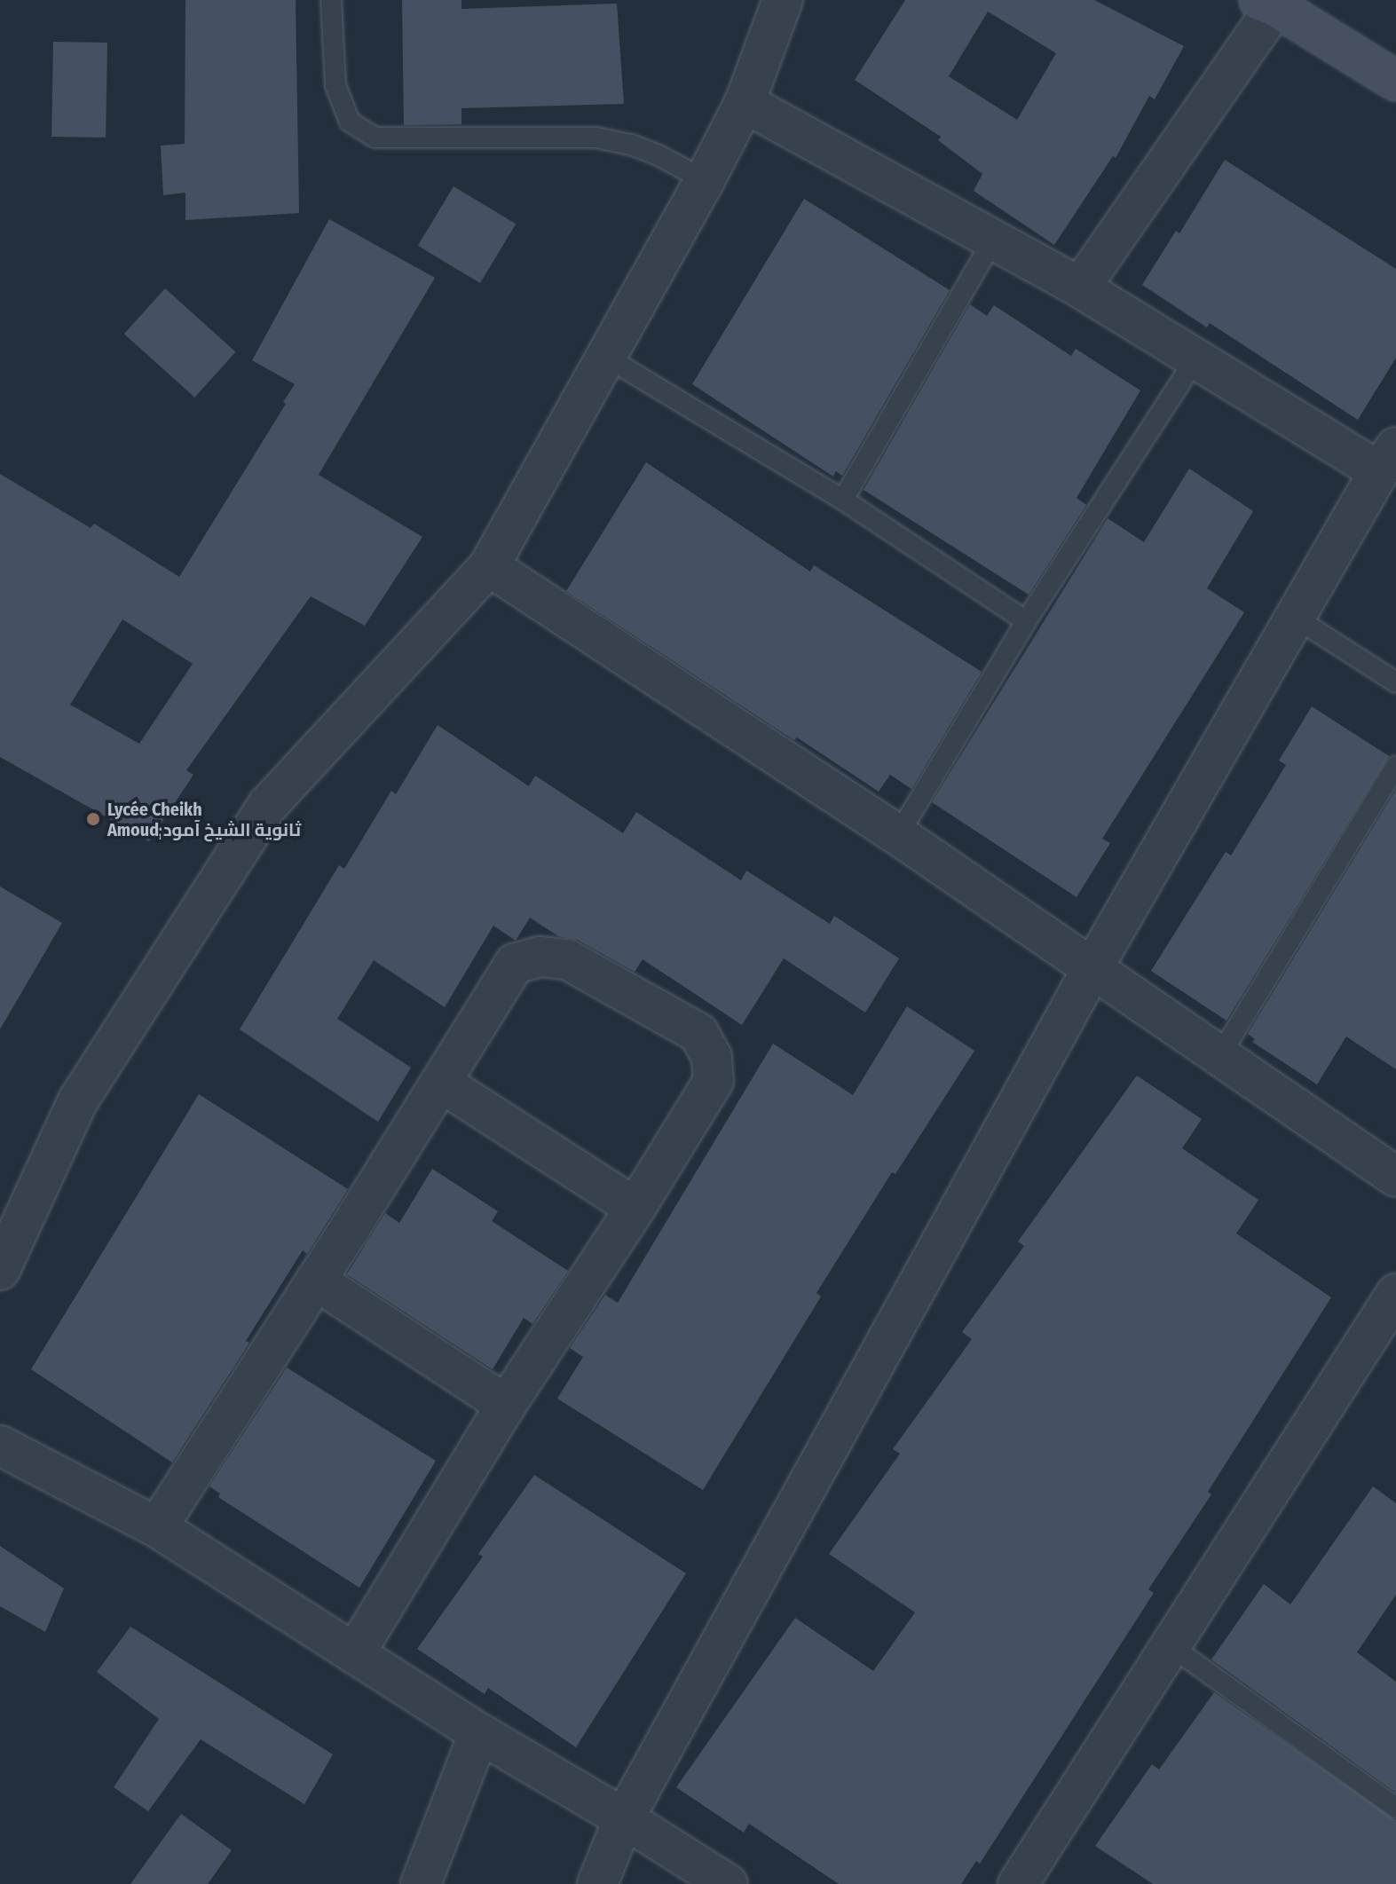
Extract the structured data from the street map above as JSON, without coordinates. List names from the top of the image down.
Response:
{
  "places": ["Lycée Cheikh Amoud;ثانوية الشيخ آمود"]
}
